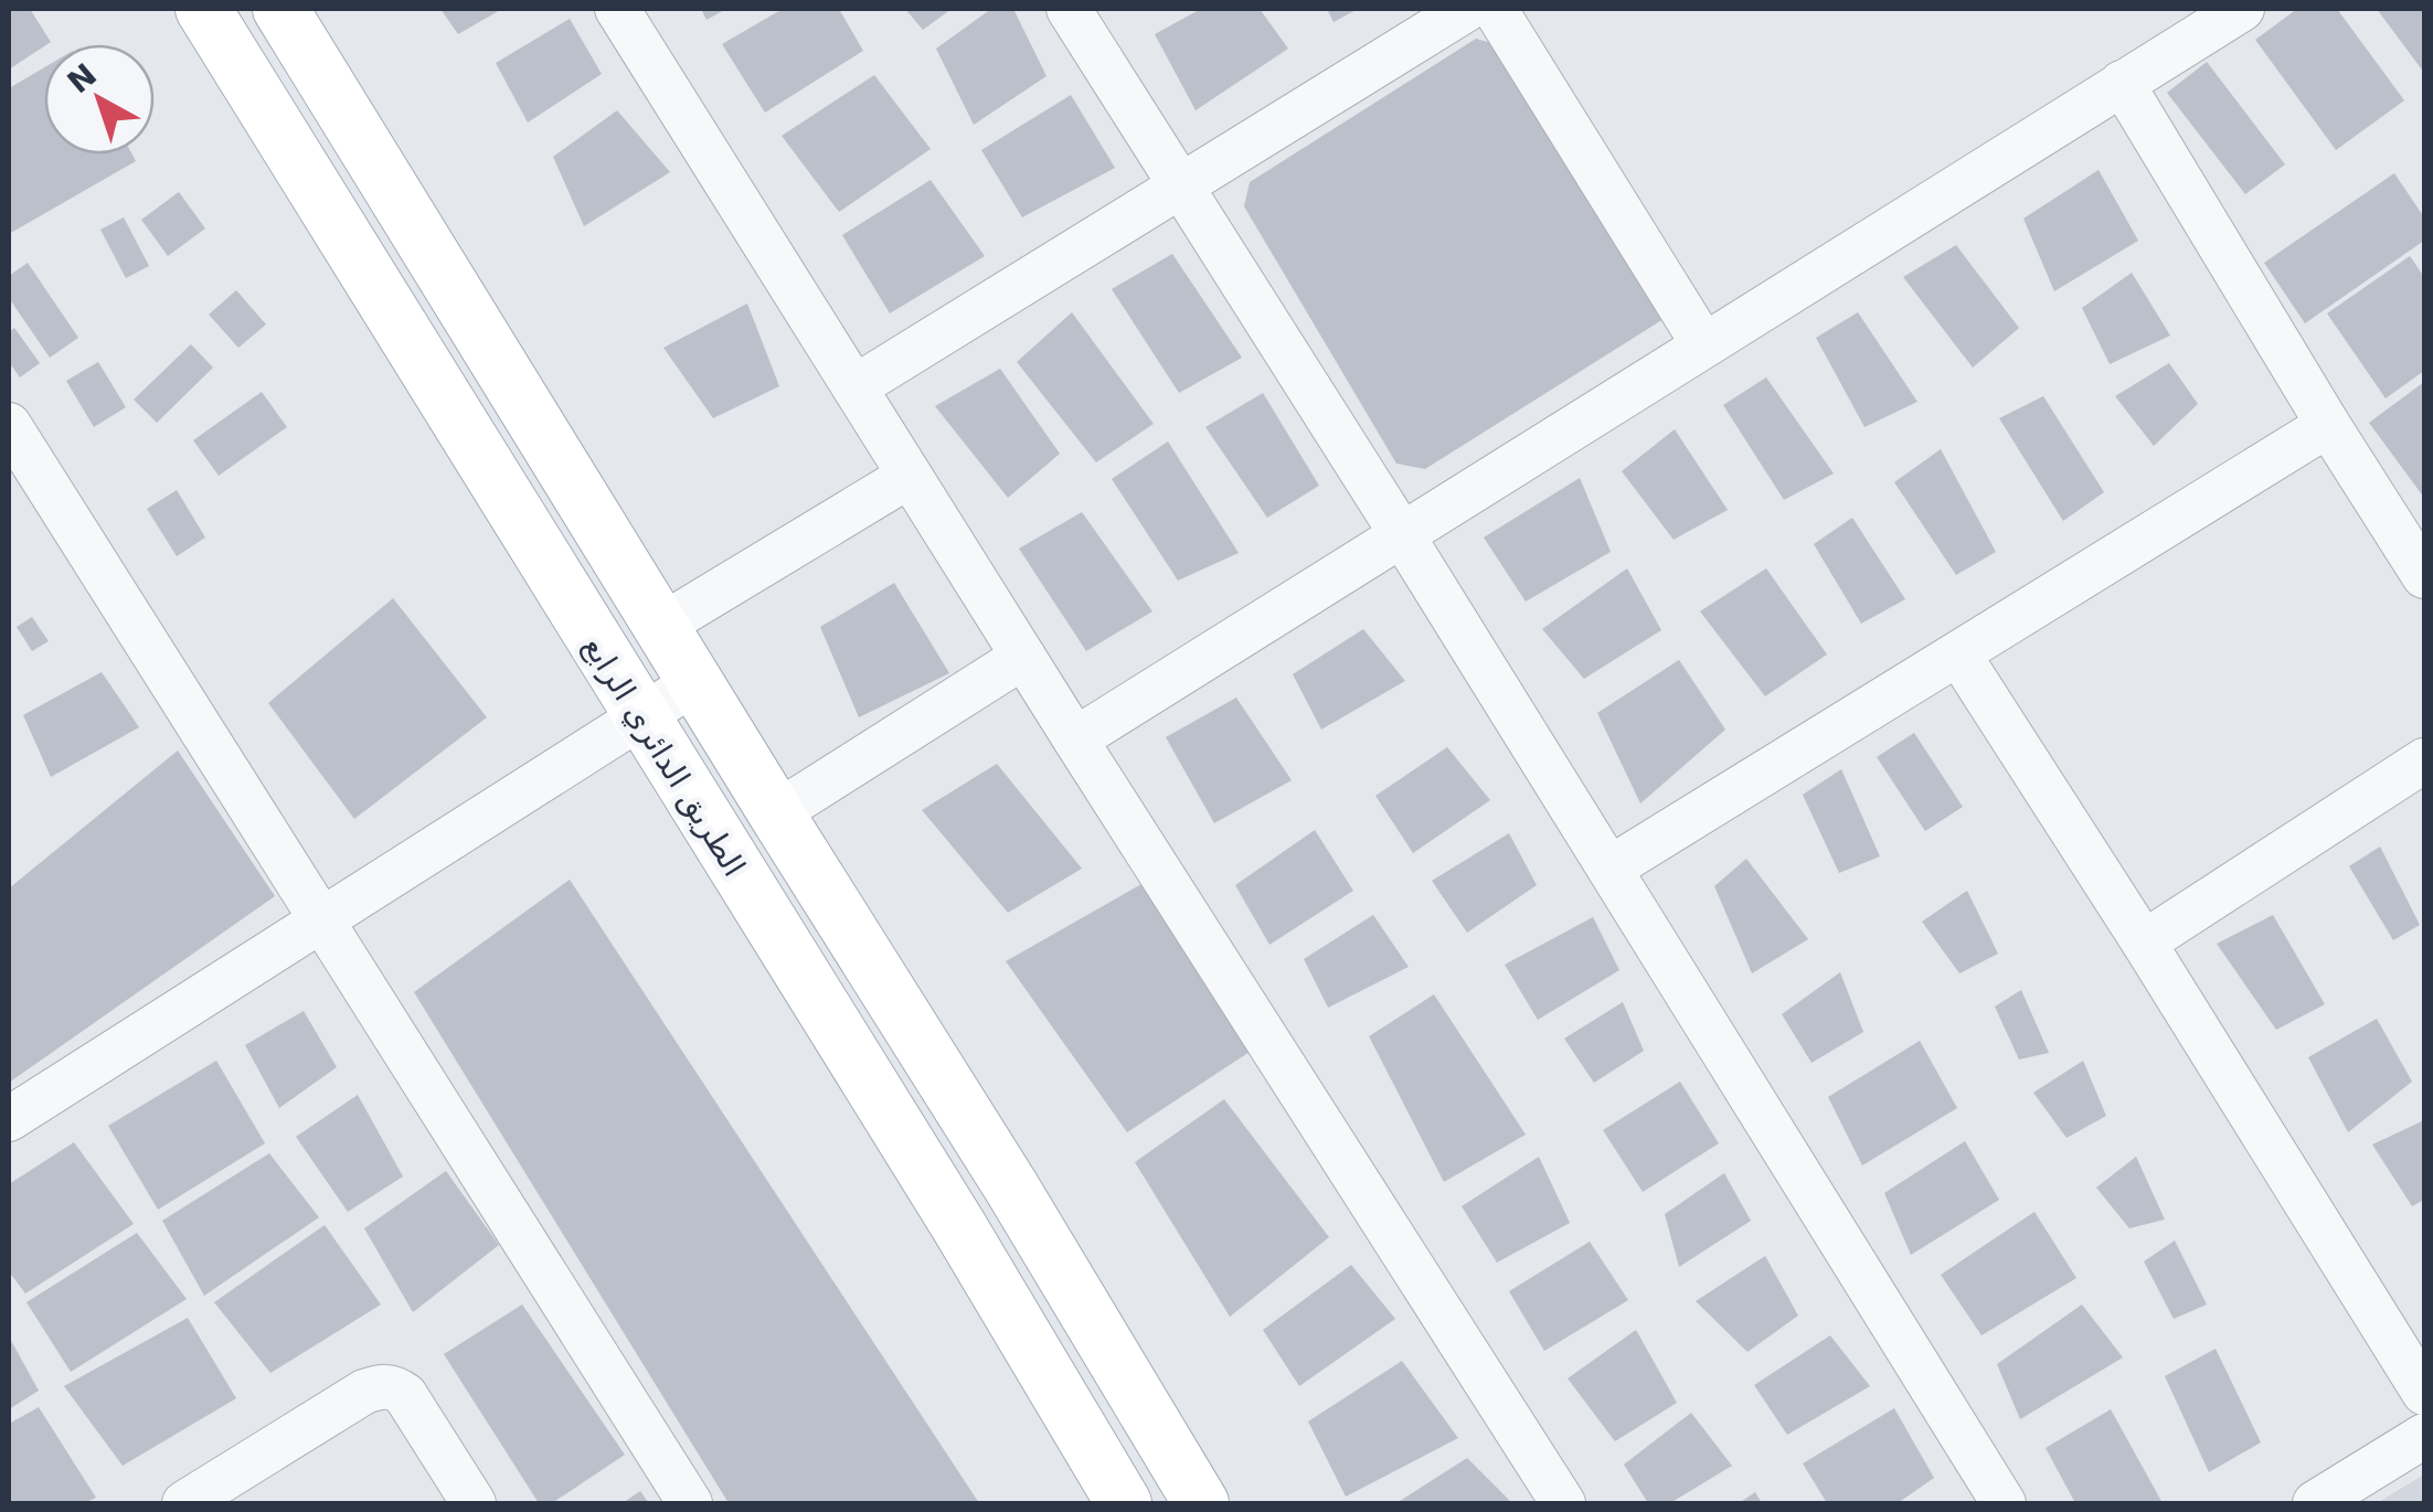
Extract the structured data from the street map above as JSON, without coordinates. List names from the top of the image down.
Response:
{
  "streets": {
    "main road": ["الطريق الدائري الرابع"]
  },
  "north": "top left"
}
